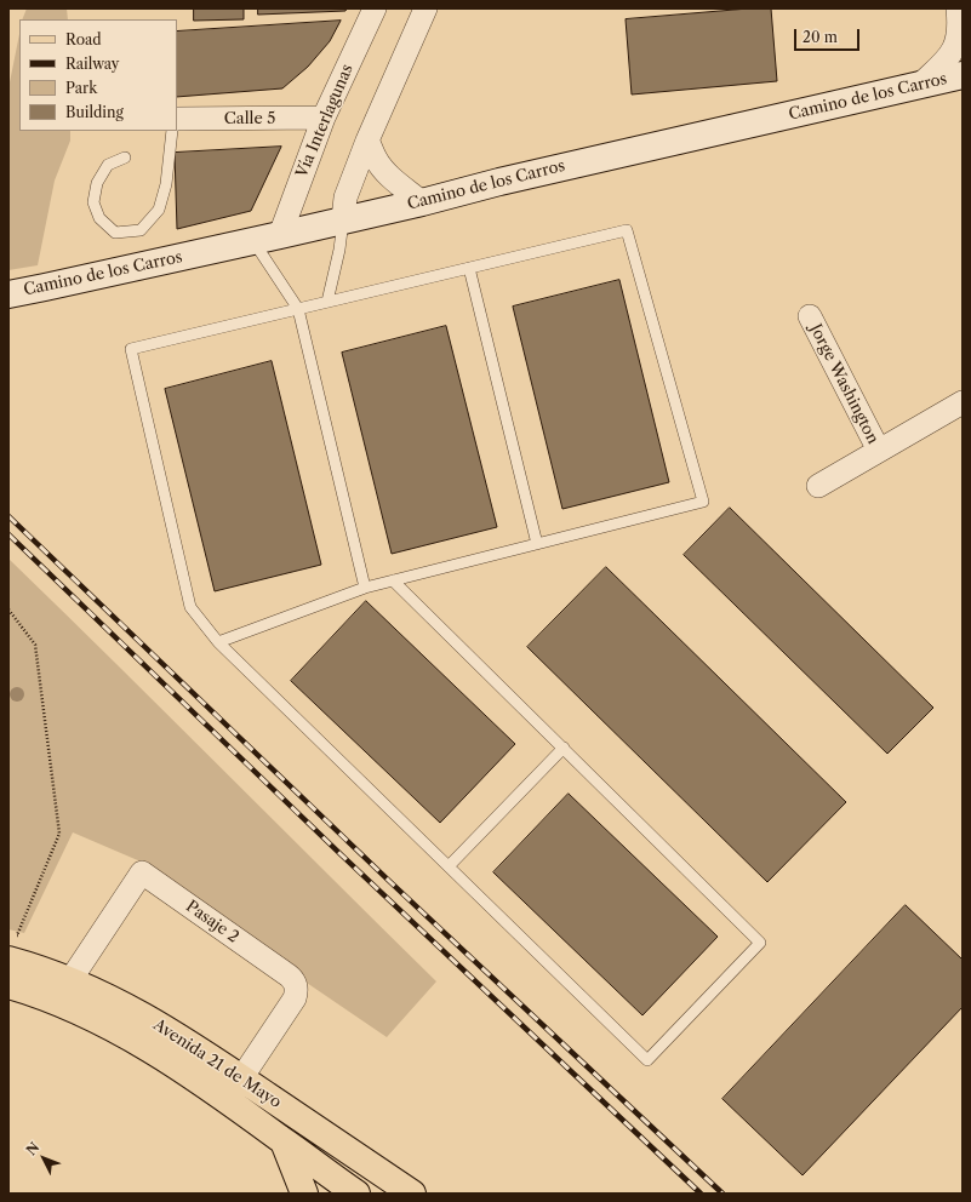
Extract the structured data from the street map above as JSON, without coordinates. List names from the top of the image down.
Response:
{
  "streets": {
    "main road": ["Camino de los Carros", "Avenida 21 de Mayo"],
    "street": [
      "Calle 5",
      "Vía Interlagunas",
      "Jorge Washington",
      "Pasaje 2"
    ]
  },
  "crossings": [
    ["Camino de los Carros", "Vía Interlagunas"],
    ["Calle 5", "Vía Interlagunas"],
    ["Pasaje 2", "Avenida 21 de Mayo"]
  ],
  "legend": [
    "Road",
    "Railway",
    "Park",
    "Building"
  ],
  "scale_bar": "20 m",
  "north": "top left"
}
